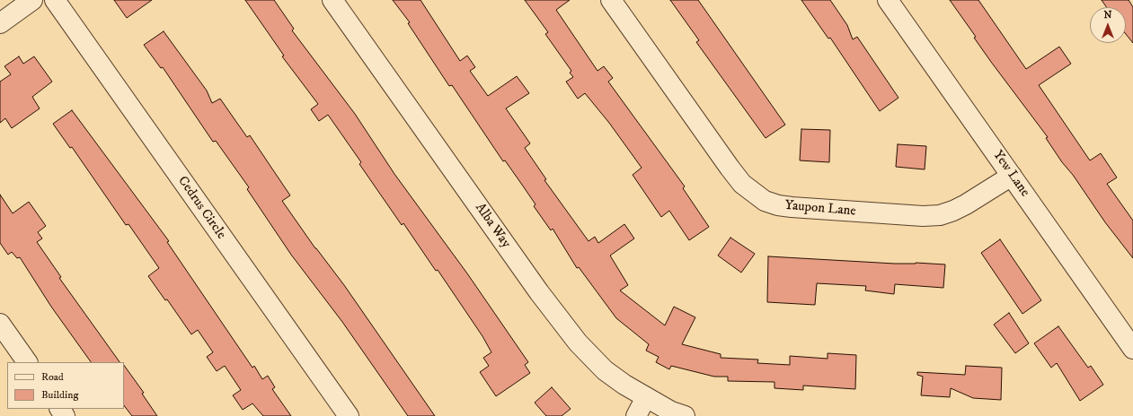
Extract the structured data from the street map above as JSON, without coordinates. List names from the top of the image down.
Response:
{
  "streets": {
    "street": [
      "Yew Lane",
      "Cedrus Circle",
      "Yaupon Lane",
      "Alba Way"
    ]
  },
  "crossings": [
    ["Yew Lane", "Yaupon Lane"]
  ],
  "legend": ["Road", "Building"],
  "north": "top"
}
